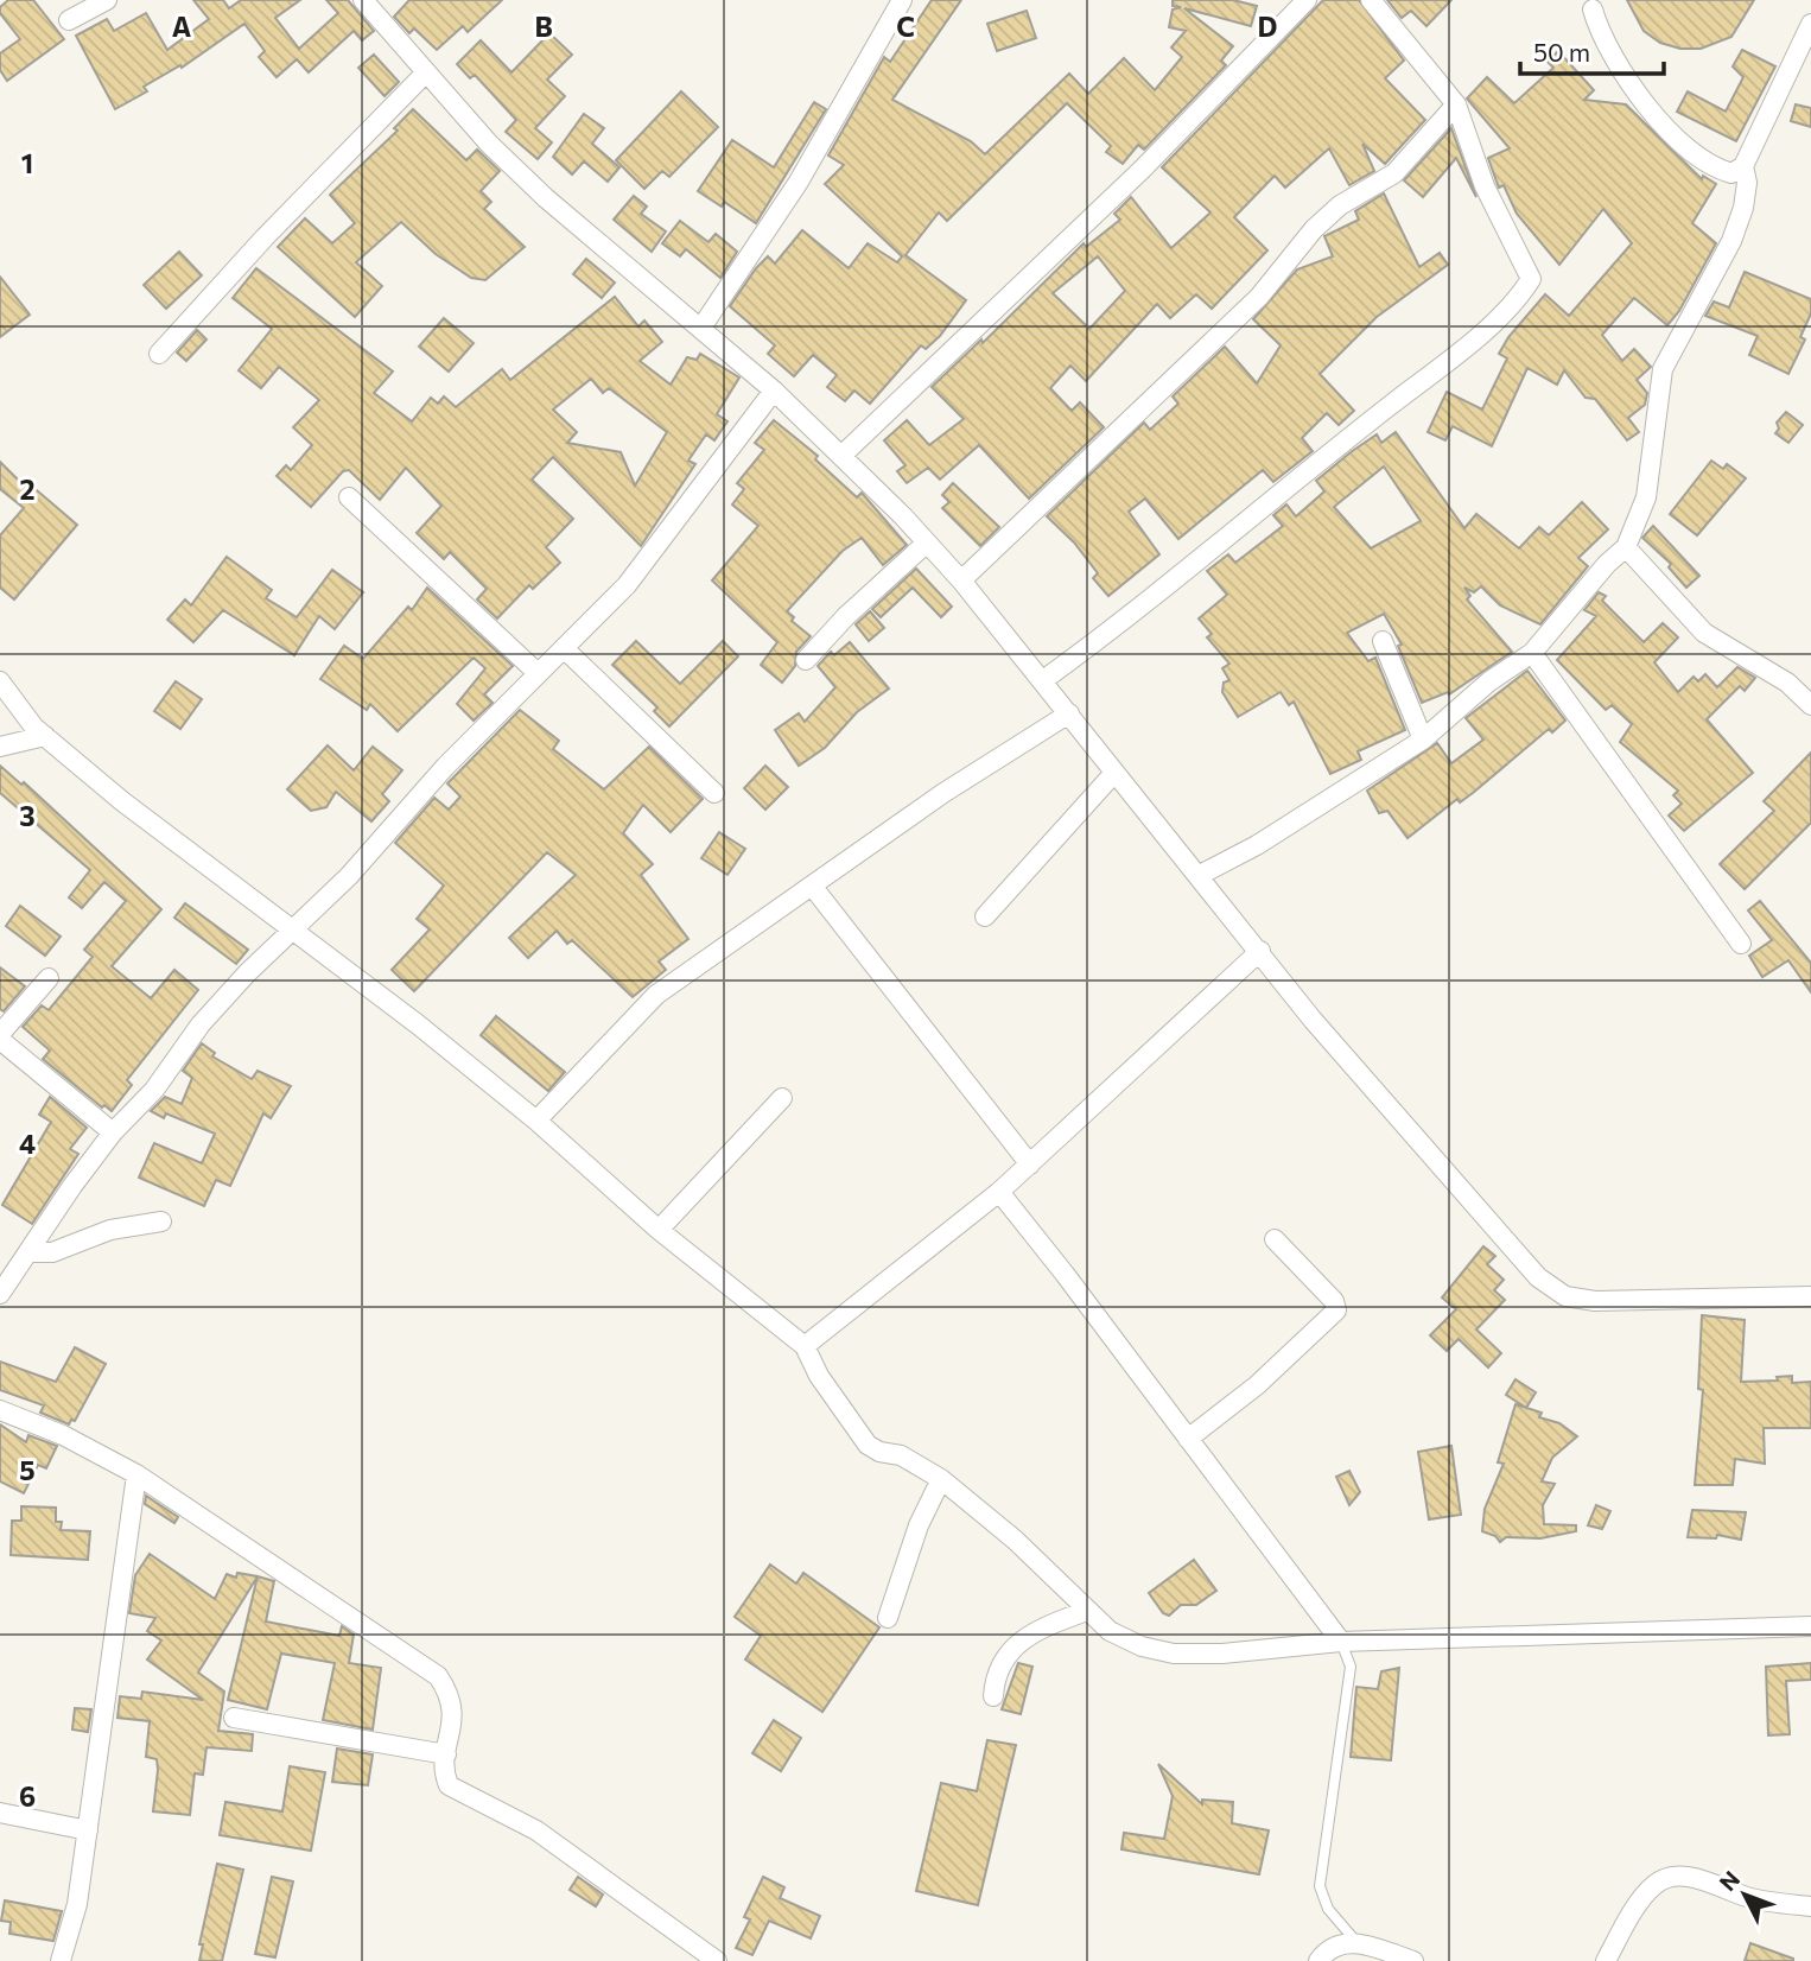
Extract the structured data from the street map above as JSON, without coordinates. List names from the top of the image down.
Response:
{
  "scale_bar": "50 m",
  "north": "top left",
  "grid": {
    "columns": [
      "A",
      "B",
      "C",
      "D"
    ],
    "rows": [
      "1",
      "2",
      "3",
      "4",
      "5",
      "6"
    ]
  }
}
